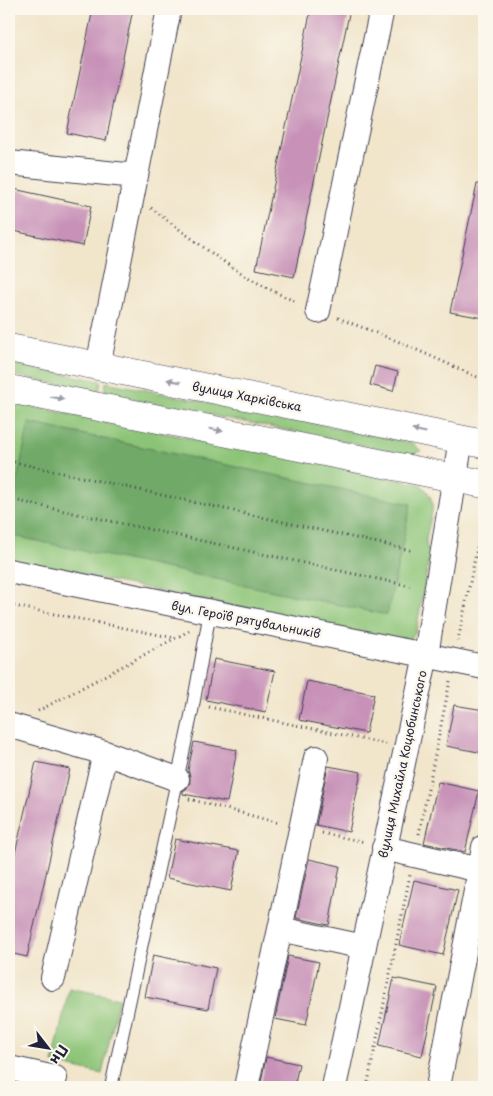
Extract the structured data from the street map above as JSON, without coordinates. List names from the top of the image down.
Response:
{
  "streets": {
    "street": ["вулиця Харківська", "вул. Героїв рятувальників", "вулиця Михайла Коцюбинського"]
  },
  "crossings": [
    ["вулиця Харківська", "вулиця Михайла Коцюбинського"],
    ["вул. Героїв рятувальників", "вулиця Михайла Коцюбинського"]
  ],
  "north": "bottom right"
}
